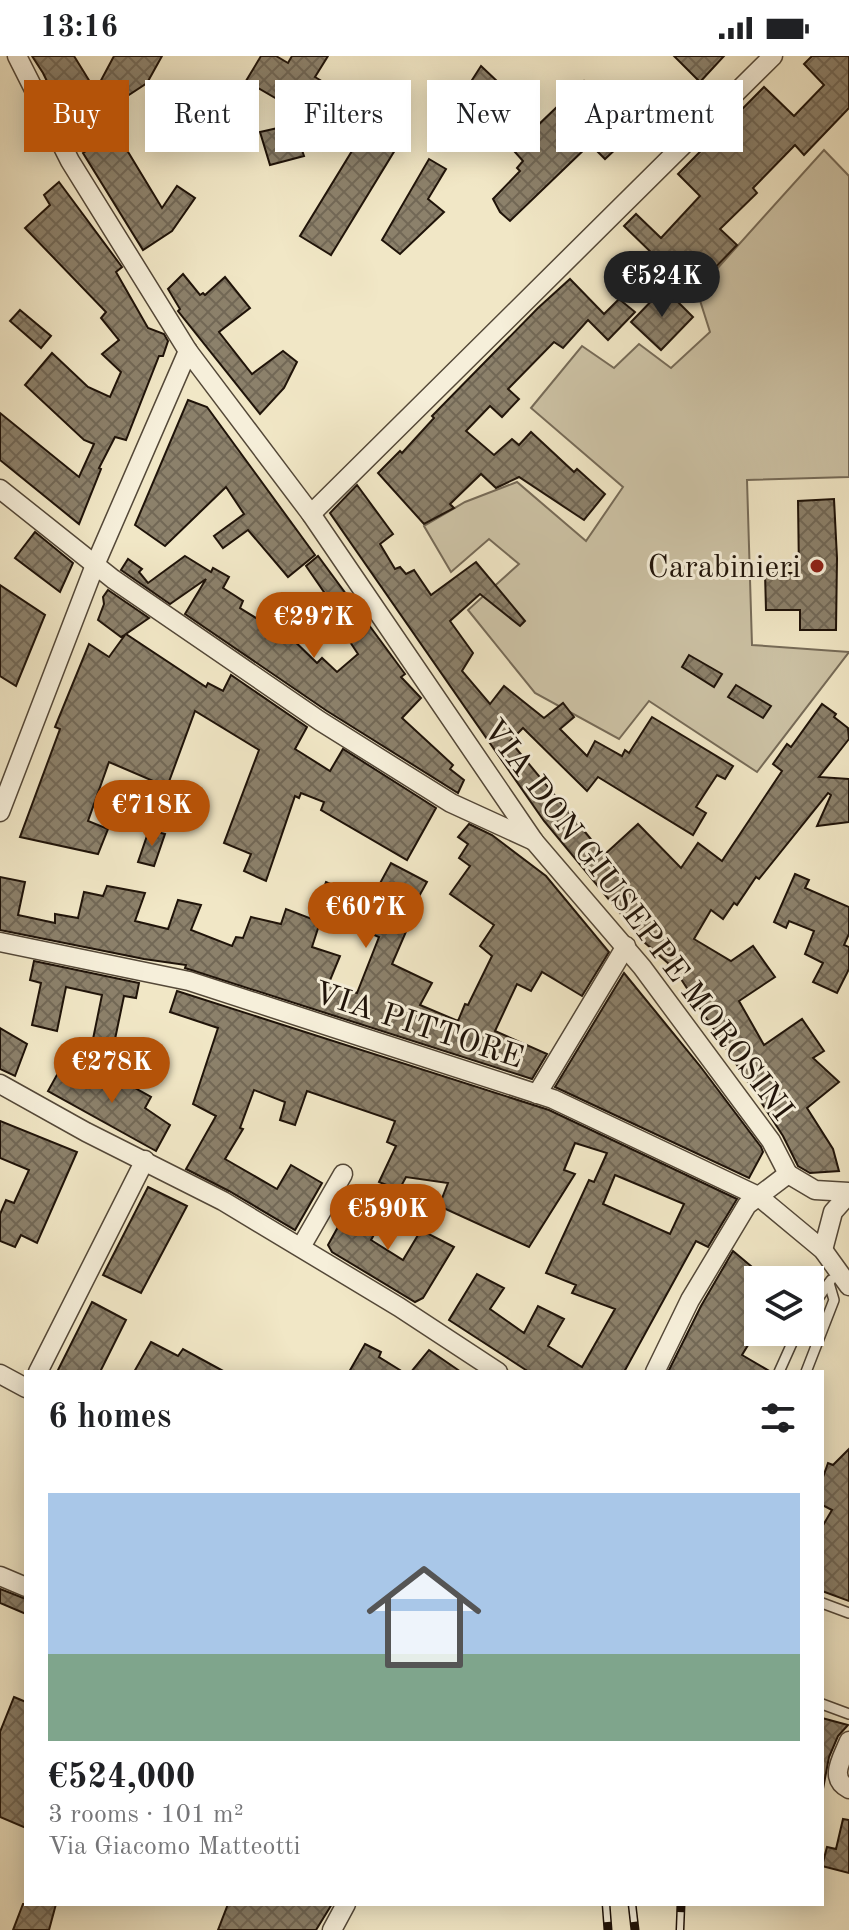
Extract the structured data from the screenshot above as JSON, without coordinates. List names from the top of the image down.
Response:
{
  "streets": {
    "street": ["VIA DON GIUSEPPE MOROSINI", "VIA PITTORE"]
  },
  "places": ["Carabinieri"],
  "page": {
    "status": "13:16",
    "chip": [
      "Buy",
      "Rent",
      "Filters",
      "New",
      "Apartment"
    ],
    "price": [
      "€524K",
      "€297K",
      "€718K",
      "€607K",
      "€278K",
      "€590K"
    ],
    "heading": "6 homes",
    "list": [
      {
        "name": "€524,000",
        "note": "3 rooms · 101 m² · Via Giacomo Matteotti"
      }
    ]
  }
}
